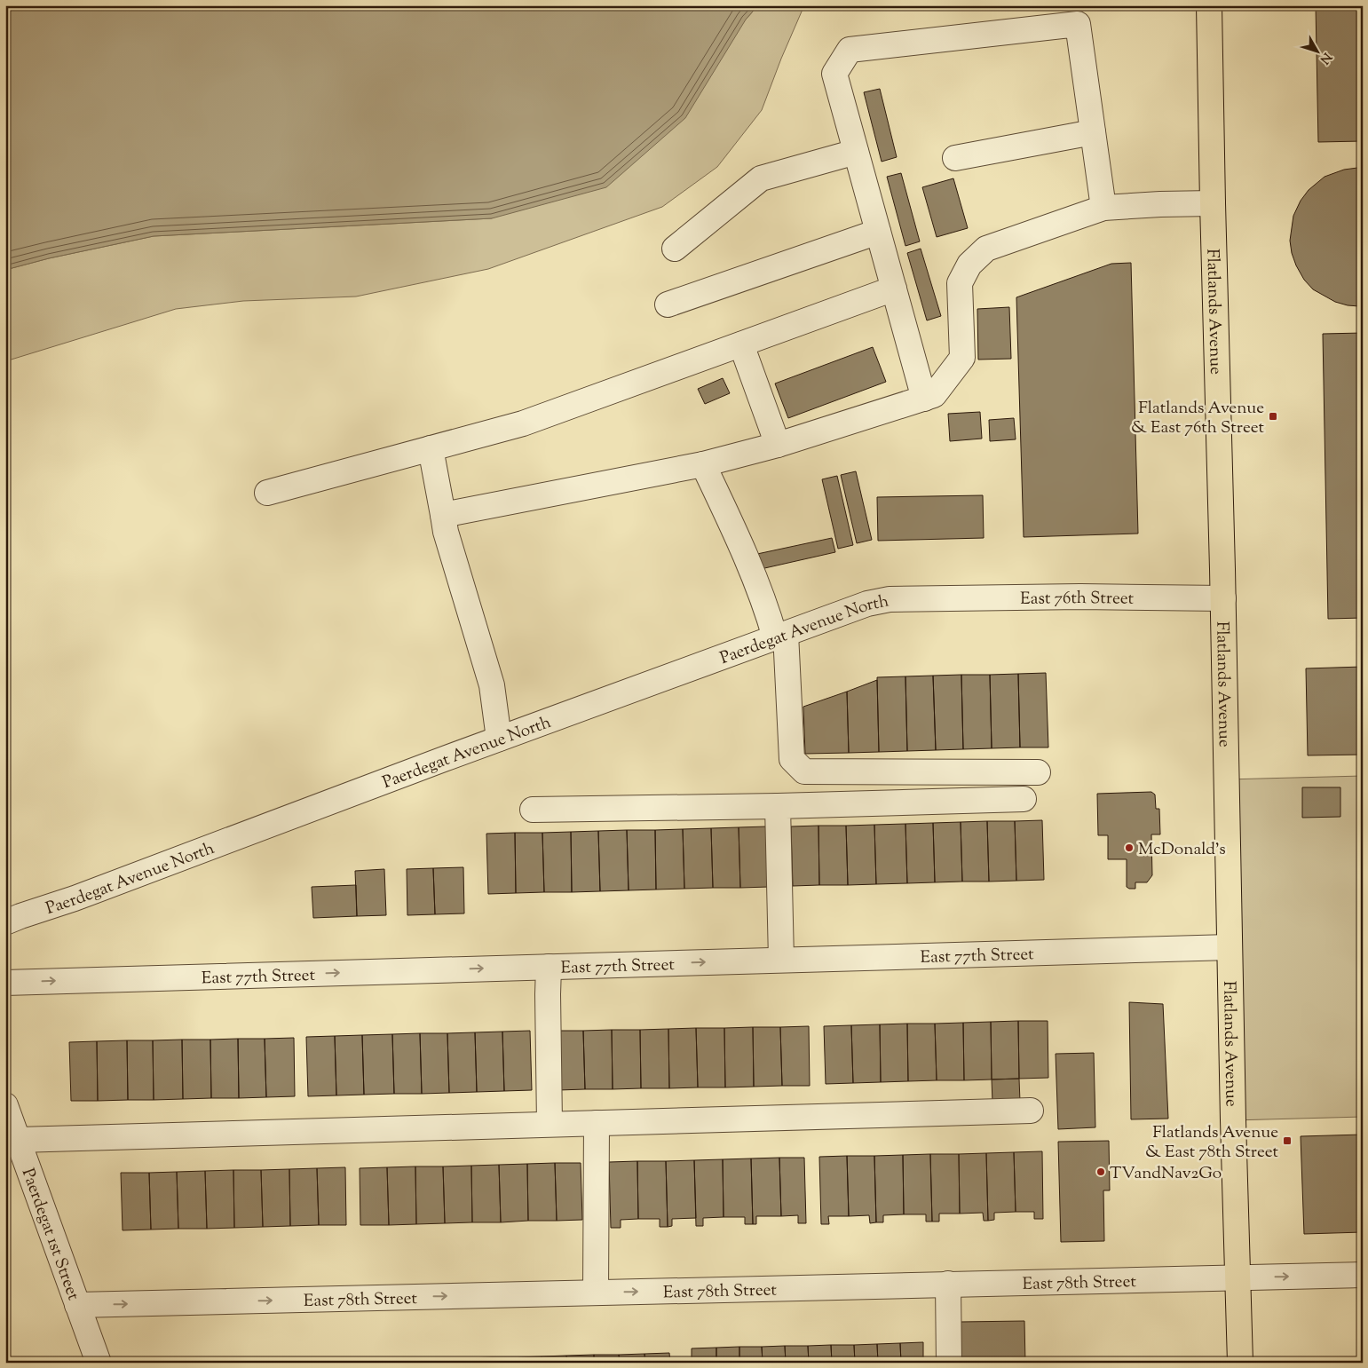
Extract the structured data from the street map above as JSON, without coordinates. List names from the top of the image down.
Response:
{
  "streets": {
    "main road": ["Flatlands Avenue"],
    "street": [
      "East 76th Street",
      "Paerdegat Avenue North",
      "East 77th Street",
      "Paerdegat 1st Street",
      "East 78th Street"
    ]
  },
  "crossings": [
    ["Flatlands Avenue", "East 76th Street"],
    ["Flatlands Avenue", "East 77th Street"],
    ["Flatlands Avenue", "East 78th Street"],
    ["East 76th Street", "Paerdegat Avenue North"],
    ["Paerdegat 1st Street", "East 78th Street"]
  ],
  "places": {
    "transit": ["Flatlands Avenue & East 76th Street", "Flatlands Avenue & East 78th Street"],
    "other": ["McDonald's", "TVandNav2Go"]
  },
  "north": "bottom right"
}
